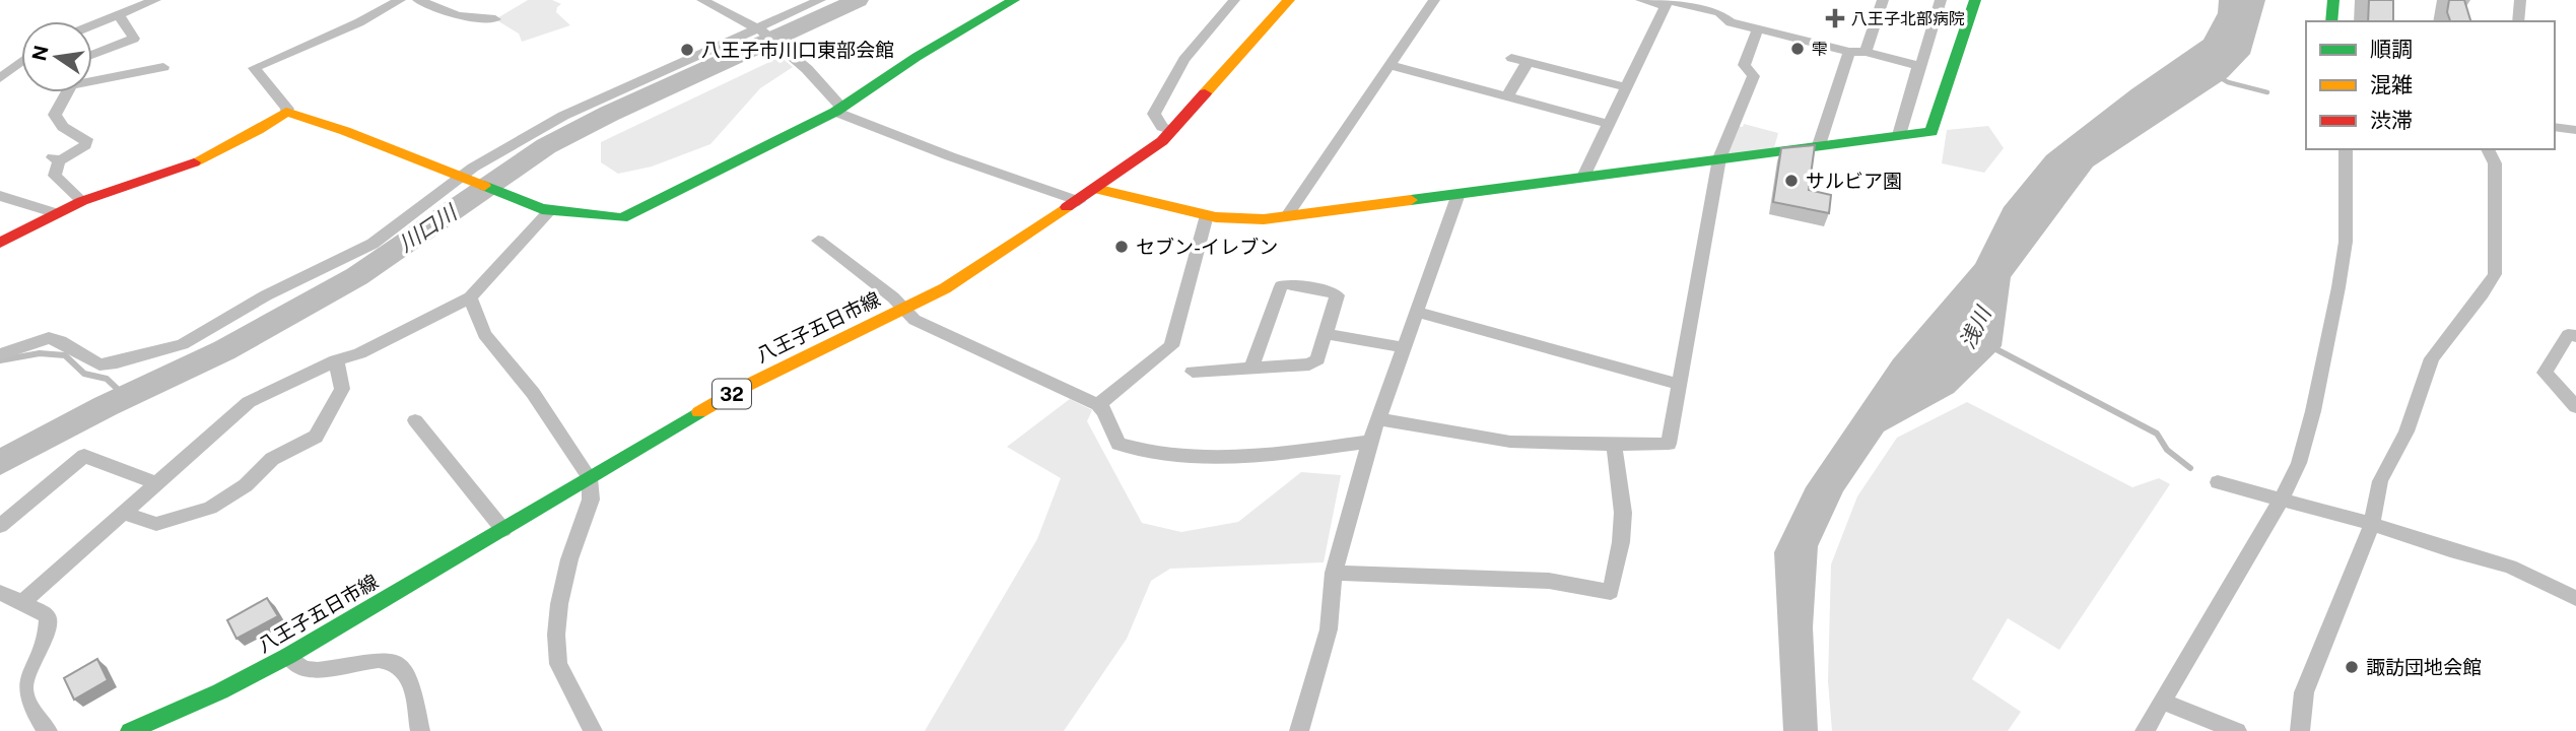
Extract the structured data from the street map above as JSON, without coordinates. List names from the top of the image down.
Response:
{
  "streets": {
    "street": ["八王子五日市線", "32"]
  },
  "water": ["川口川", "浅川"],
  "places": {
    "health": ["八王子北部病院"],
    "other": [
      "雫",
      "八王子市川口東部会館",
      "サルビア園",
      "セブン-イレブン",
      "諏訪団地会館"
    ]
  },
  "legend": ["順調", "混雑", "渋滞"],
  "north": "left"
}
